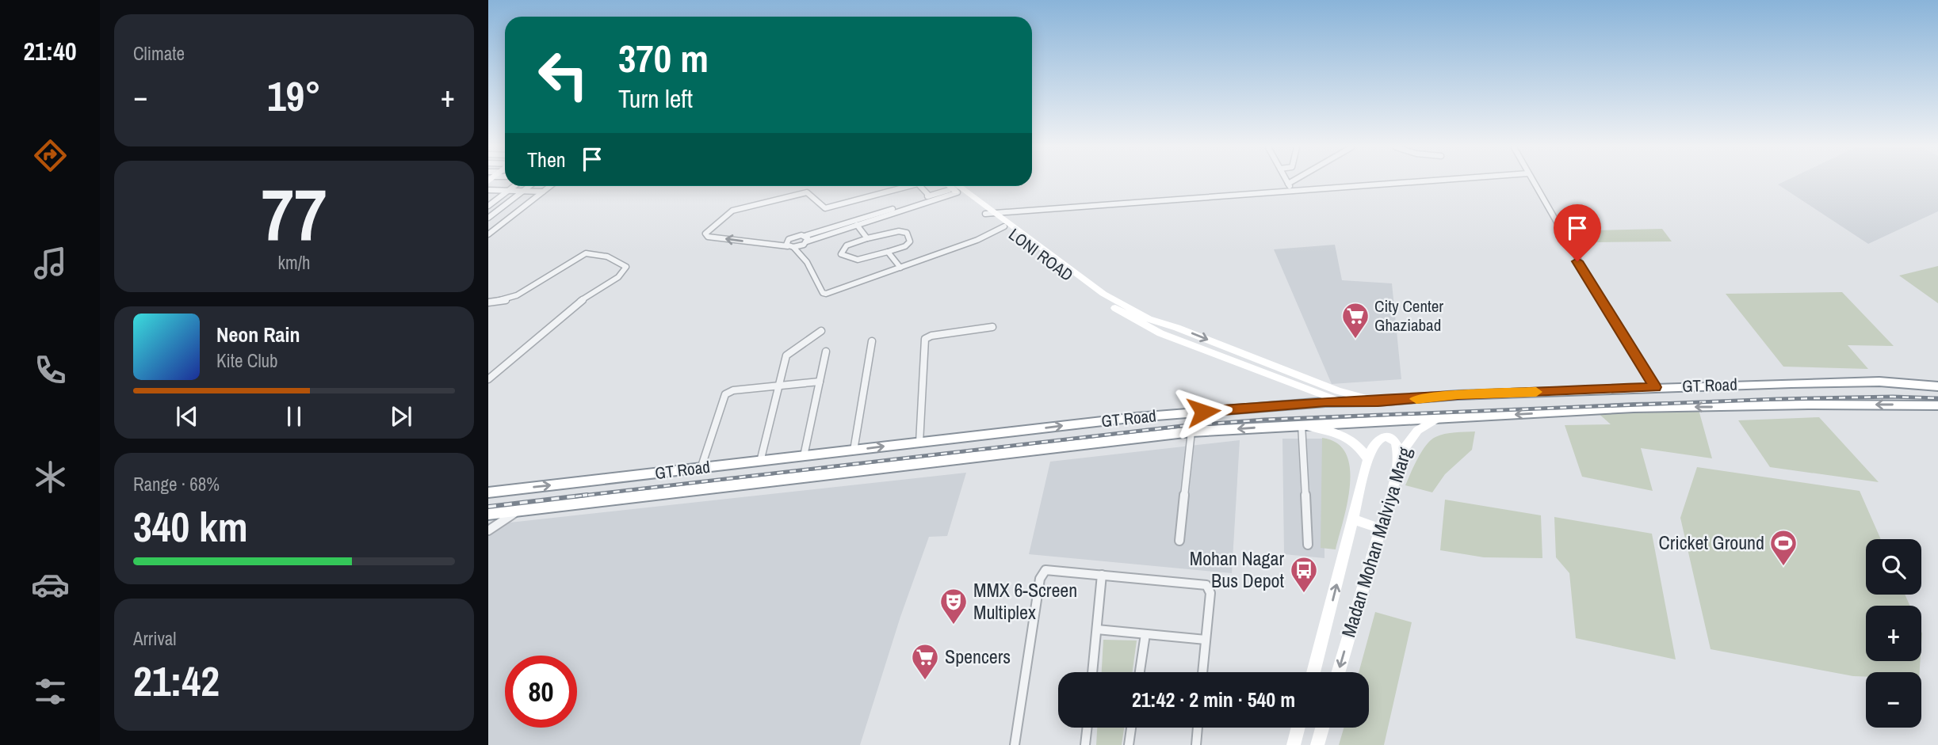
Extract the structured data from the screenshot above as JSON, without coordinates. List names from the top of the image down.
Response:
{
  "streets": {
    "highway": ["GT Road"],
    "street": ["LONI ROAD", "Madan Mohan Malviya Marg"]
  },
  "crossings": [
    ["GT Road", "Madan Mohan Malviya Marg"]
  ],
  "places": {
    "supermarket": ["City Center Ghaziabad", "Spencers"],
    "sports": ["Cricket Ground"],
    "bus stop": ["Mohan Nagar Bus Depot"],
    "theatre": ["MMX 6-Screen Multiplex"]
  },
  "page": {
    "tabs": "21:40",
    "tile": [
      "Climate",
      ["77", "km/h"],
      ["Range · 68%", "340 km"],
      ["Arrival", "21:42"]
    ],
    "turn": ["370 m", "Turn left"],
    "heat": ["−", "19°", "+"],
    "then": "Then",
    "song": ["Neon Rain", "Kite Club"],
    "map_buttons": ["+", "−"],
    "limit": "80",
    "trip": "21:42 · 2 min · 540 m"
  }
}
